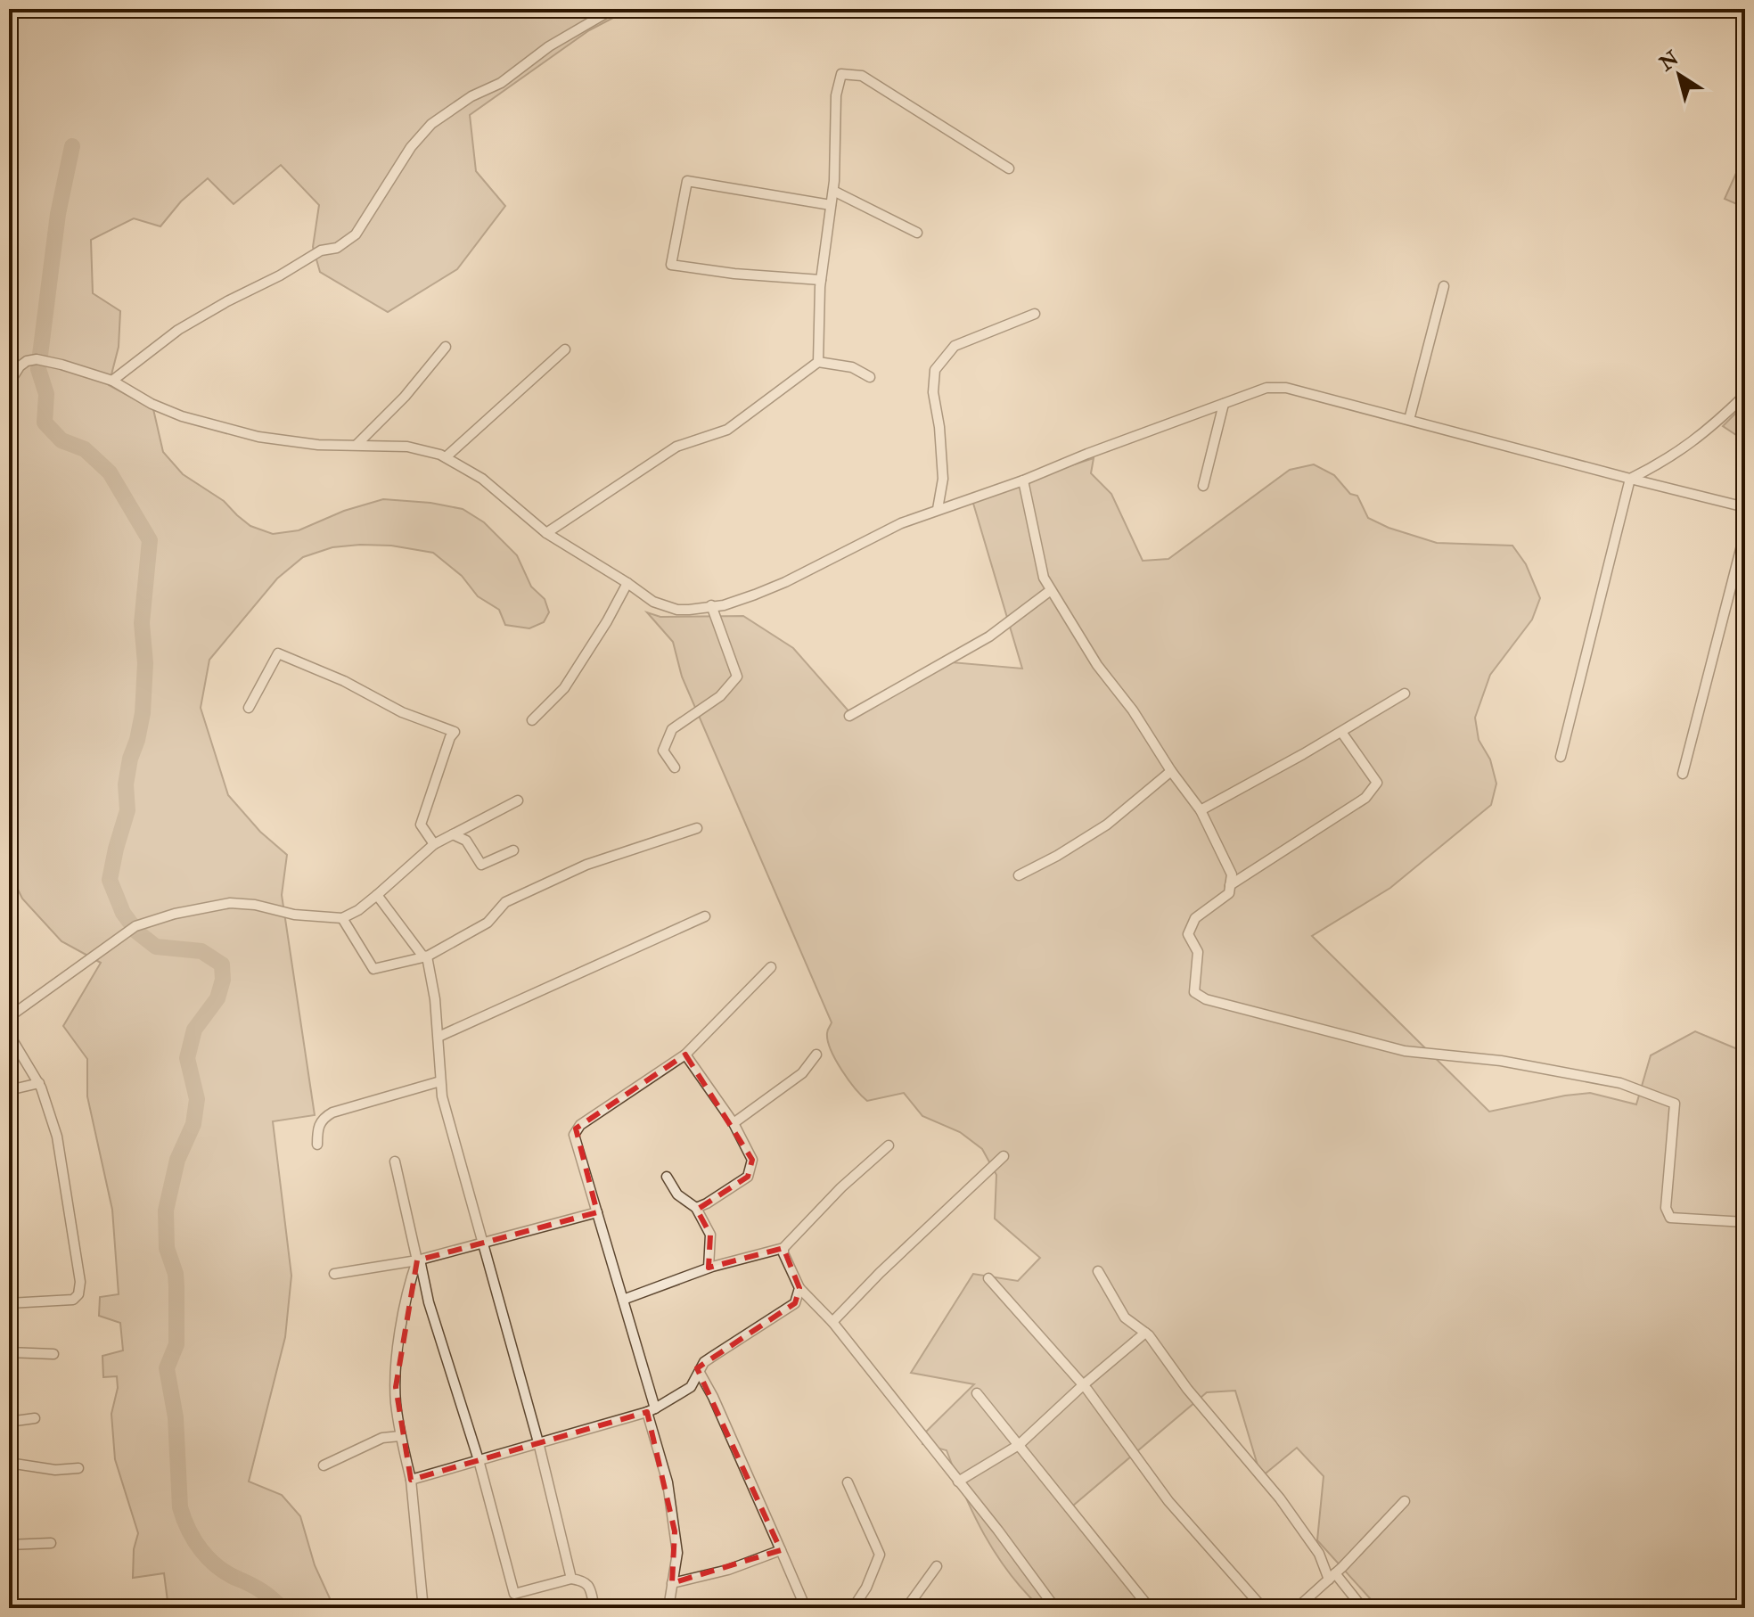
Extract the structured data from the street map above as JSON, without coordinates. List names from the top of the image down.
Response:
{
  "north": "top left"
}
